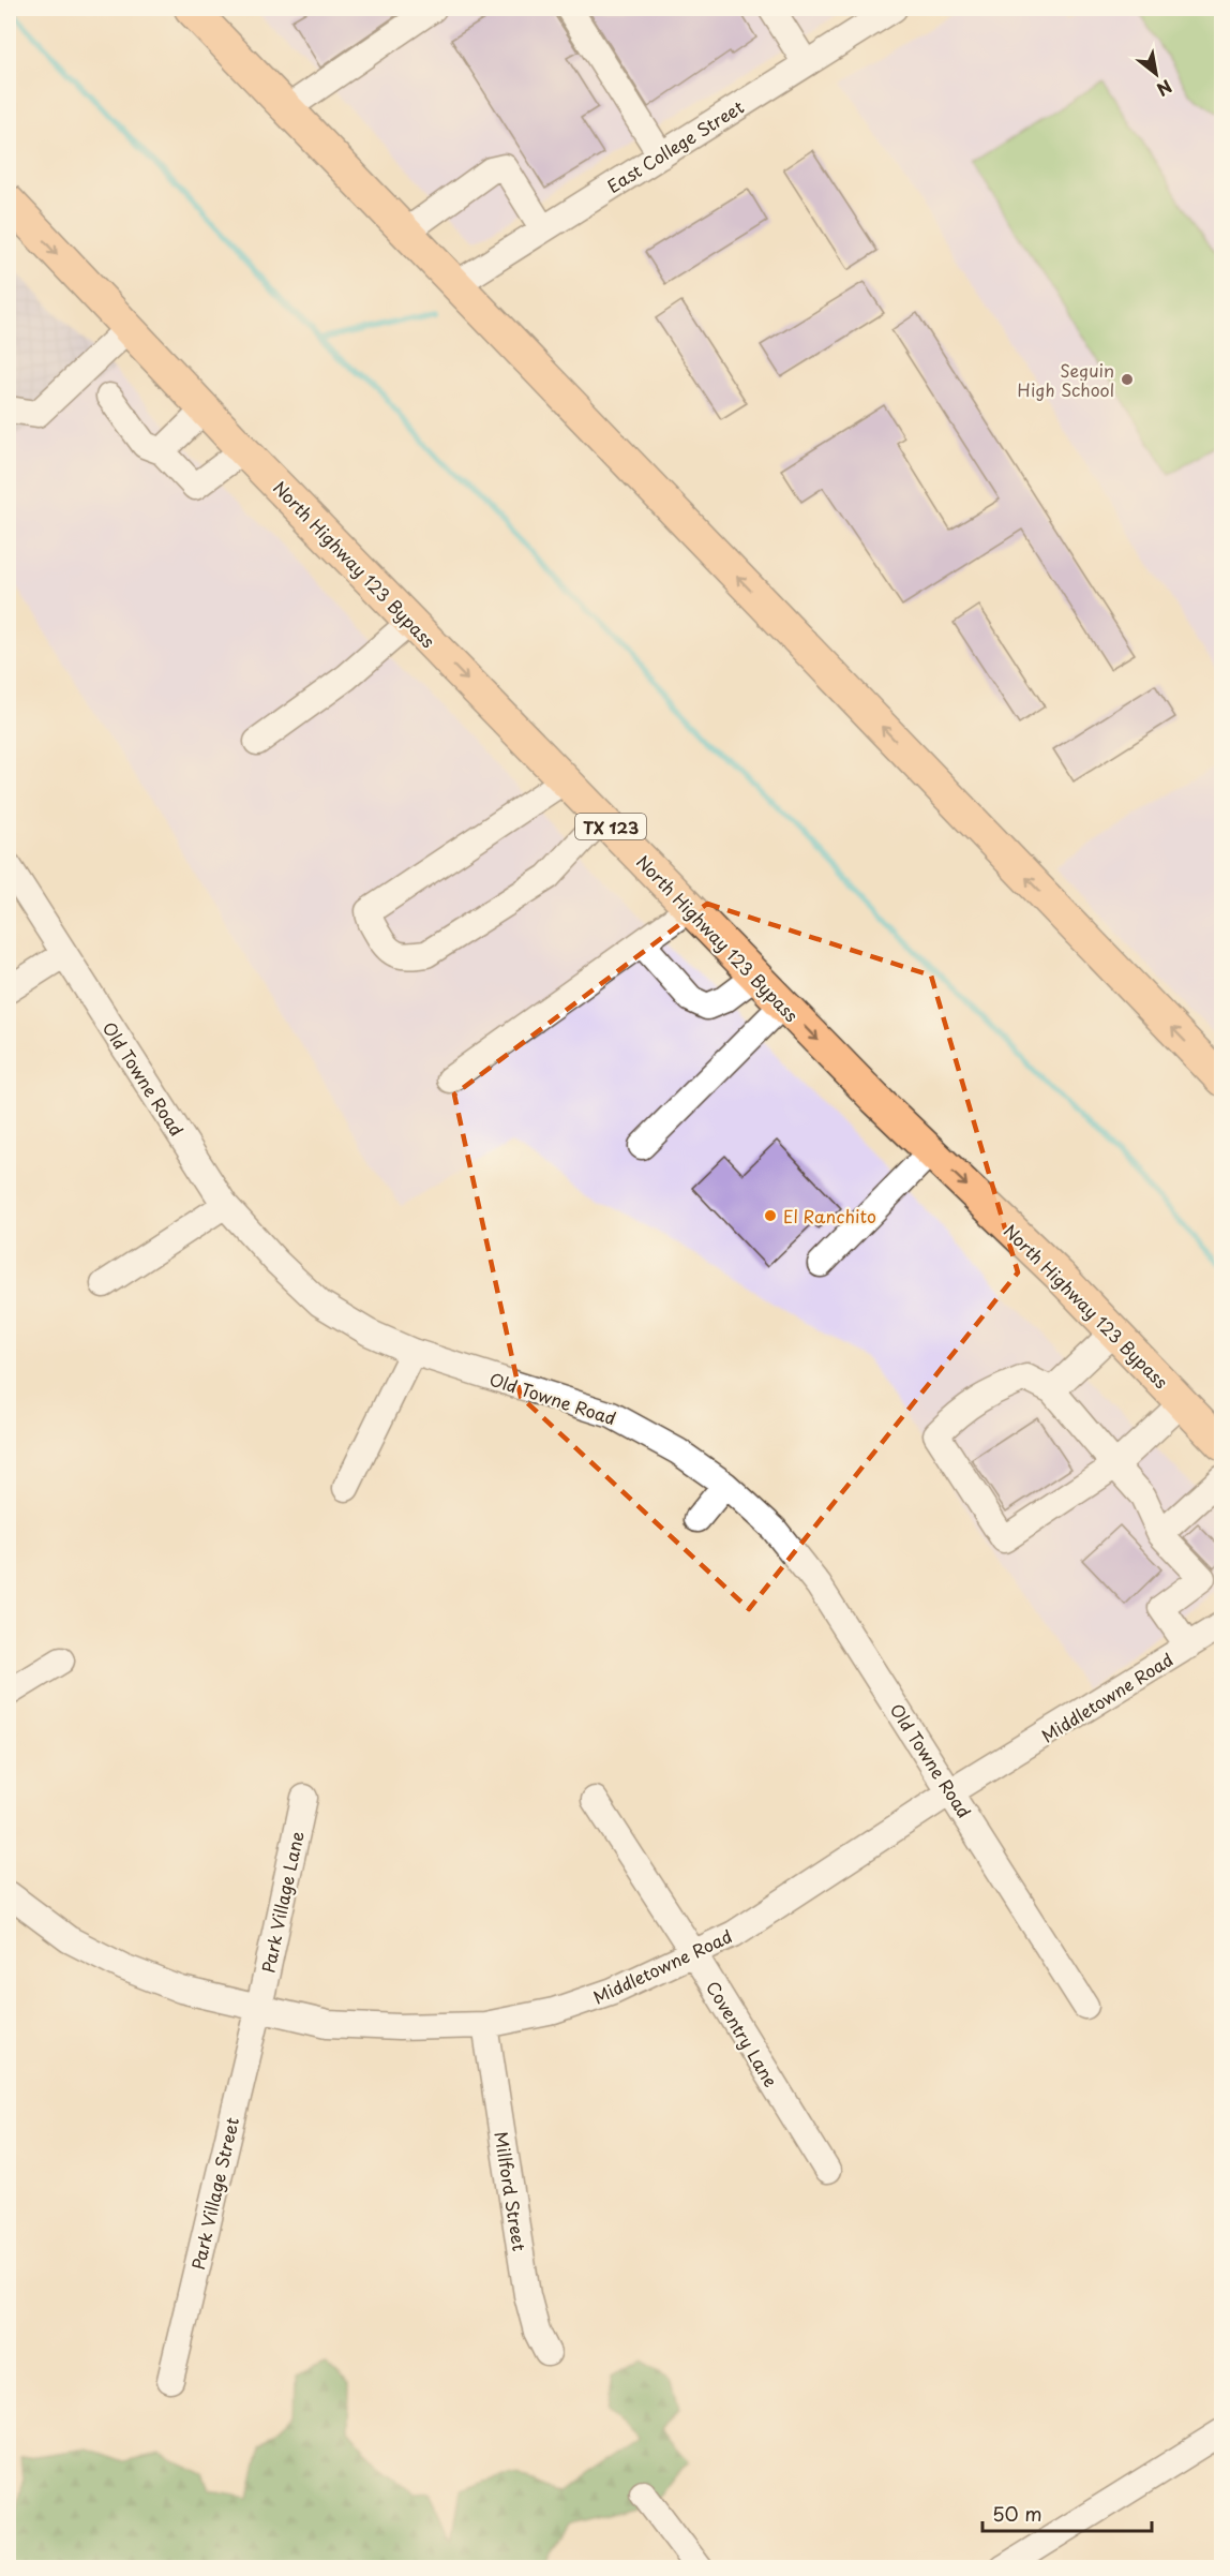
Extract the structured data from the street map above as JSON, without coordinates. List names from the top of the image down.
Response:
{
  "streets": {
    "main road": ["North Highway 123 Bypass", "TX 123"],
    "street": [
      "East College Street",
      "Old Towne Road",
      "Middletowne Road",
      "Park Village Lane",
      "Coventry Lane",
      "Millford Street",
      "Park Village Street"
    ]
  },
  "crossings": [
    ["Old Towne Road", "Middletowne Road"],
    ["Middletowne Road", "Park Village Lane"],
    ["Middletowne Road", "Coventry Lane"],
    ["Middletowne Road", "Millford Street"],
    ["Middletowne Road", "Park Village Street"],
    ["Park Village Lane", "Park Village Street"]
  ],
  "places": ["Seguin High School", "El Ranchito"],
  "scale_bar": "50 m",
  "north": "bottom right"
}
